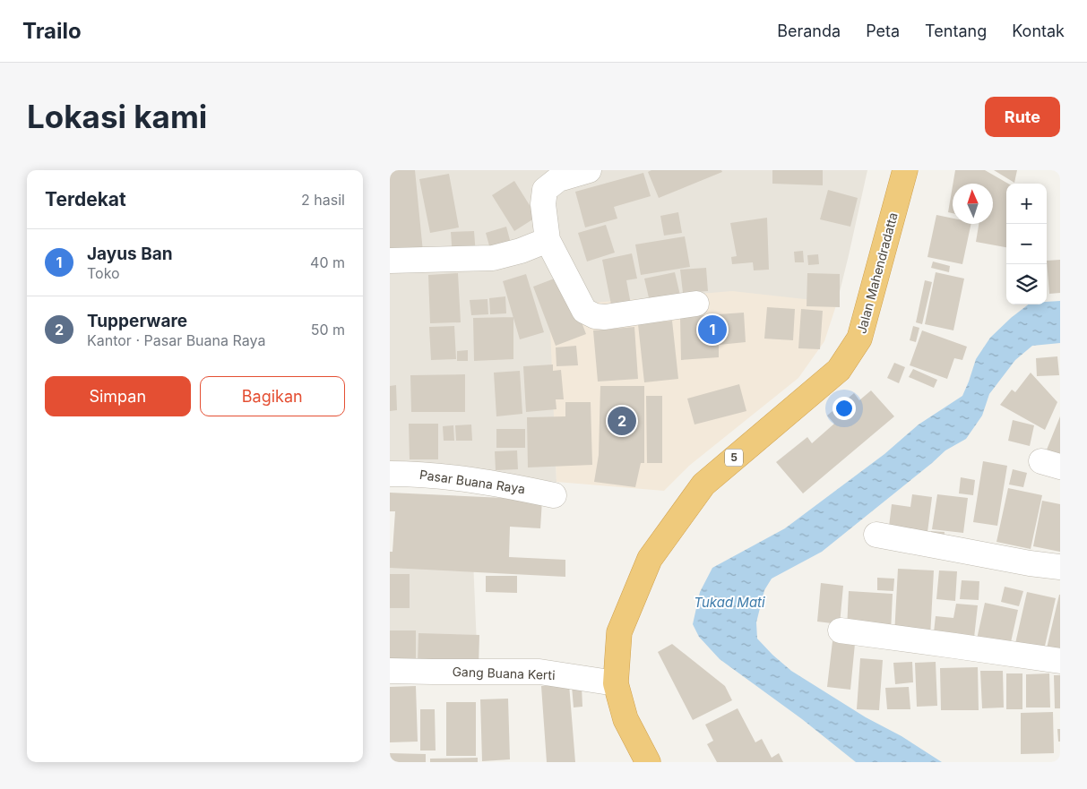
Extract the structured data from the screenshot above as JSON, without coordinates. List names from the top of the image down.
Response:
{
  "streets": {
    "highway": ["Jalan Mahendradatta", "5"],
    "street": ["Pasar Buana Raya", "Gang Buana Kerti"]
  },
  "crossings": [
    ["Jalan Mahendradatta", "Gang Buana Kerti"]
  ],
  "water": ["Tukad Mati"],
  "north": "top",
  "page": {
    "header": "Trailo",
    "nav": [
      "Beranda",
      "Peta",
      "Tentang",
      "Kontak"
    ],
    "buttons": [
      "Rute",
      ["Simpan", "Bagikan"]
    ],
    "title": "Lokasi kami",
    "heading": ["Terdekat", "2 hasil"],
    "map_buttons": ["+", "−"],
    "list": [
      {
        "mark": "1",
        "name": "Jayus Ban",
        "note": "Toko",
        "value": "40 m"
      },
      {
        "mark": "2",
        "name": "Tupperware",
        "note": "Kantor · Pasar Buana Raya",
        "value": "50 m"
      }
    ],
    "pins": ["1", "2"]
  }
}
